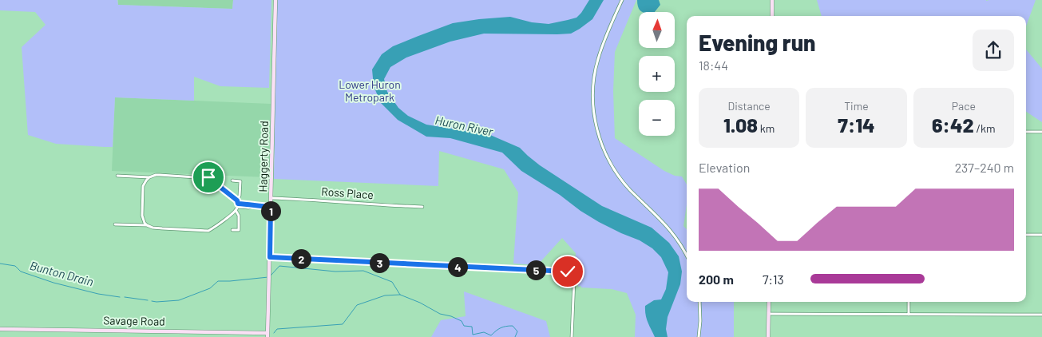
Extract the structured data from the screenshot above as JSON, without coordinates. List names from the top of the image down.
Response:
{
  "streets": {
    "street": ["Haggerty Road", "Ross Place", "Savage Road"]
  },
  "crossings": [
    ["Haggerty Road", "Ross Place"],
    ["Haggerty Road", "Savage Road"]
  ],
  "water": ["Huron River", "Bunton Drain"],
  "parks": ["Lower Huron Metropark"],
  "north": "top",
  "page": {
    "map_buttons": ["+", "−"],
    "heading": ["Evening run", "18:44"],
    "stats": [
      ["Distance", "1.08 km"],
      ["Time", "7:14"],
      ["Pace", "6:42 /km"]
    ],
    "chart": ["Elevation", "237–240 m"],
    "pins": [
      "1",
      "2",
      "3",
      "4",
      "5"
    ],
    "list": [
      {
        "name": "200 m",
        "note": "7:13"
      }
    ]
  }
}
